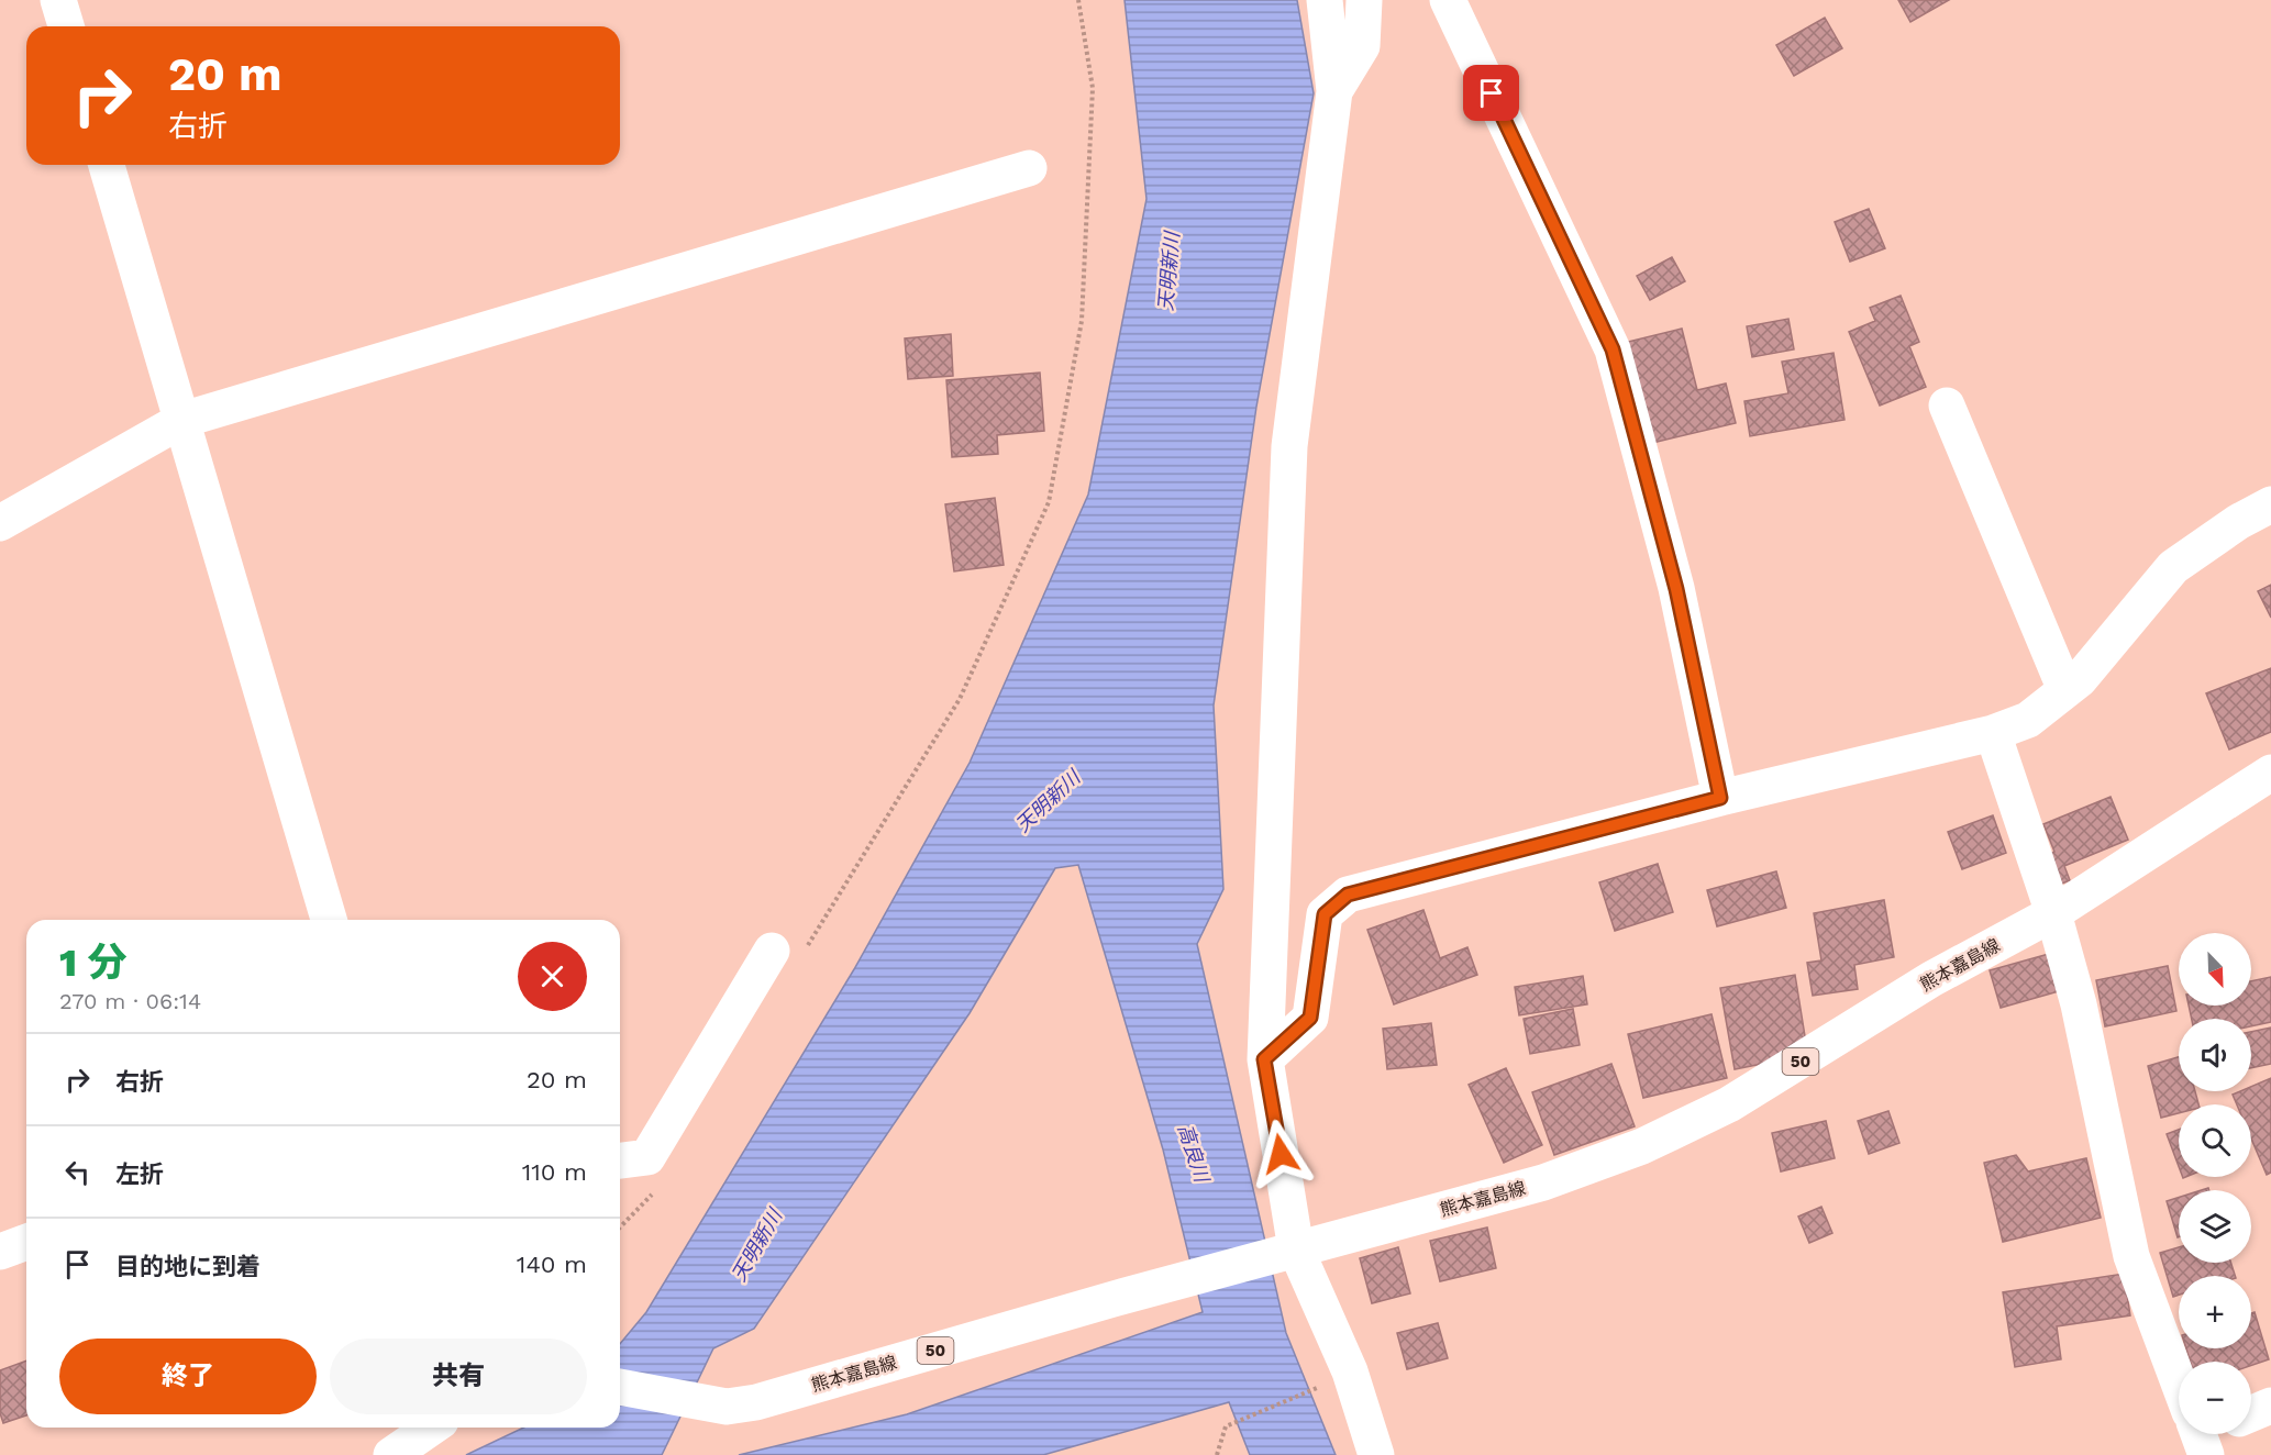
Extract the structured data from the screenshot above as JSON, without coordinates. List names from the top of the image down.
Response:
{
  "streets": {
    "street": ["熊本嘉島線", "50"]
  },
  "water": ["天明新川", "高良川"],
  "north": "bottom right",
  "page": {
    "turn": ["20 m", "右折"],
    "heading": ["1 分", "270 m · 06:14"],
    "map_buttons": ["+", "−"],
    "list": [
      {
        "name": "右折",
        "value": "20 m"
      },
      {
        "name": "左折",
        "value": "110 m"
      },
      {
        "name": "目的地に到着",
        "value": "140 m"
      }
    ],
    "buttons": ["終了", "共有"]
  }
}
